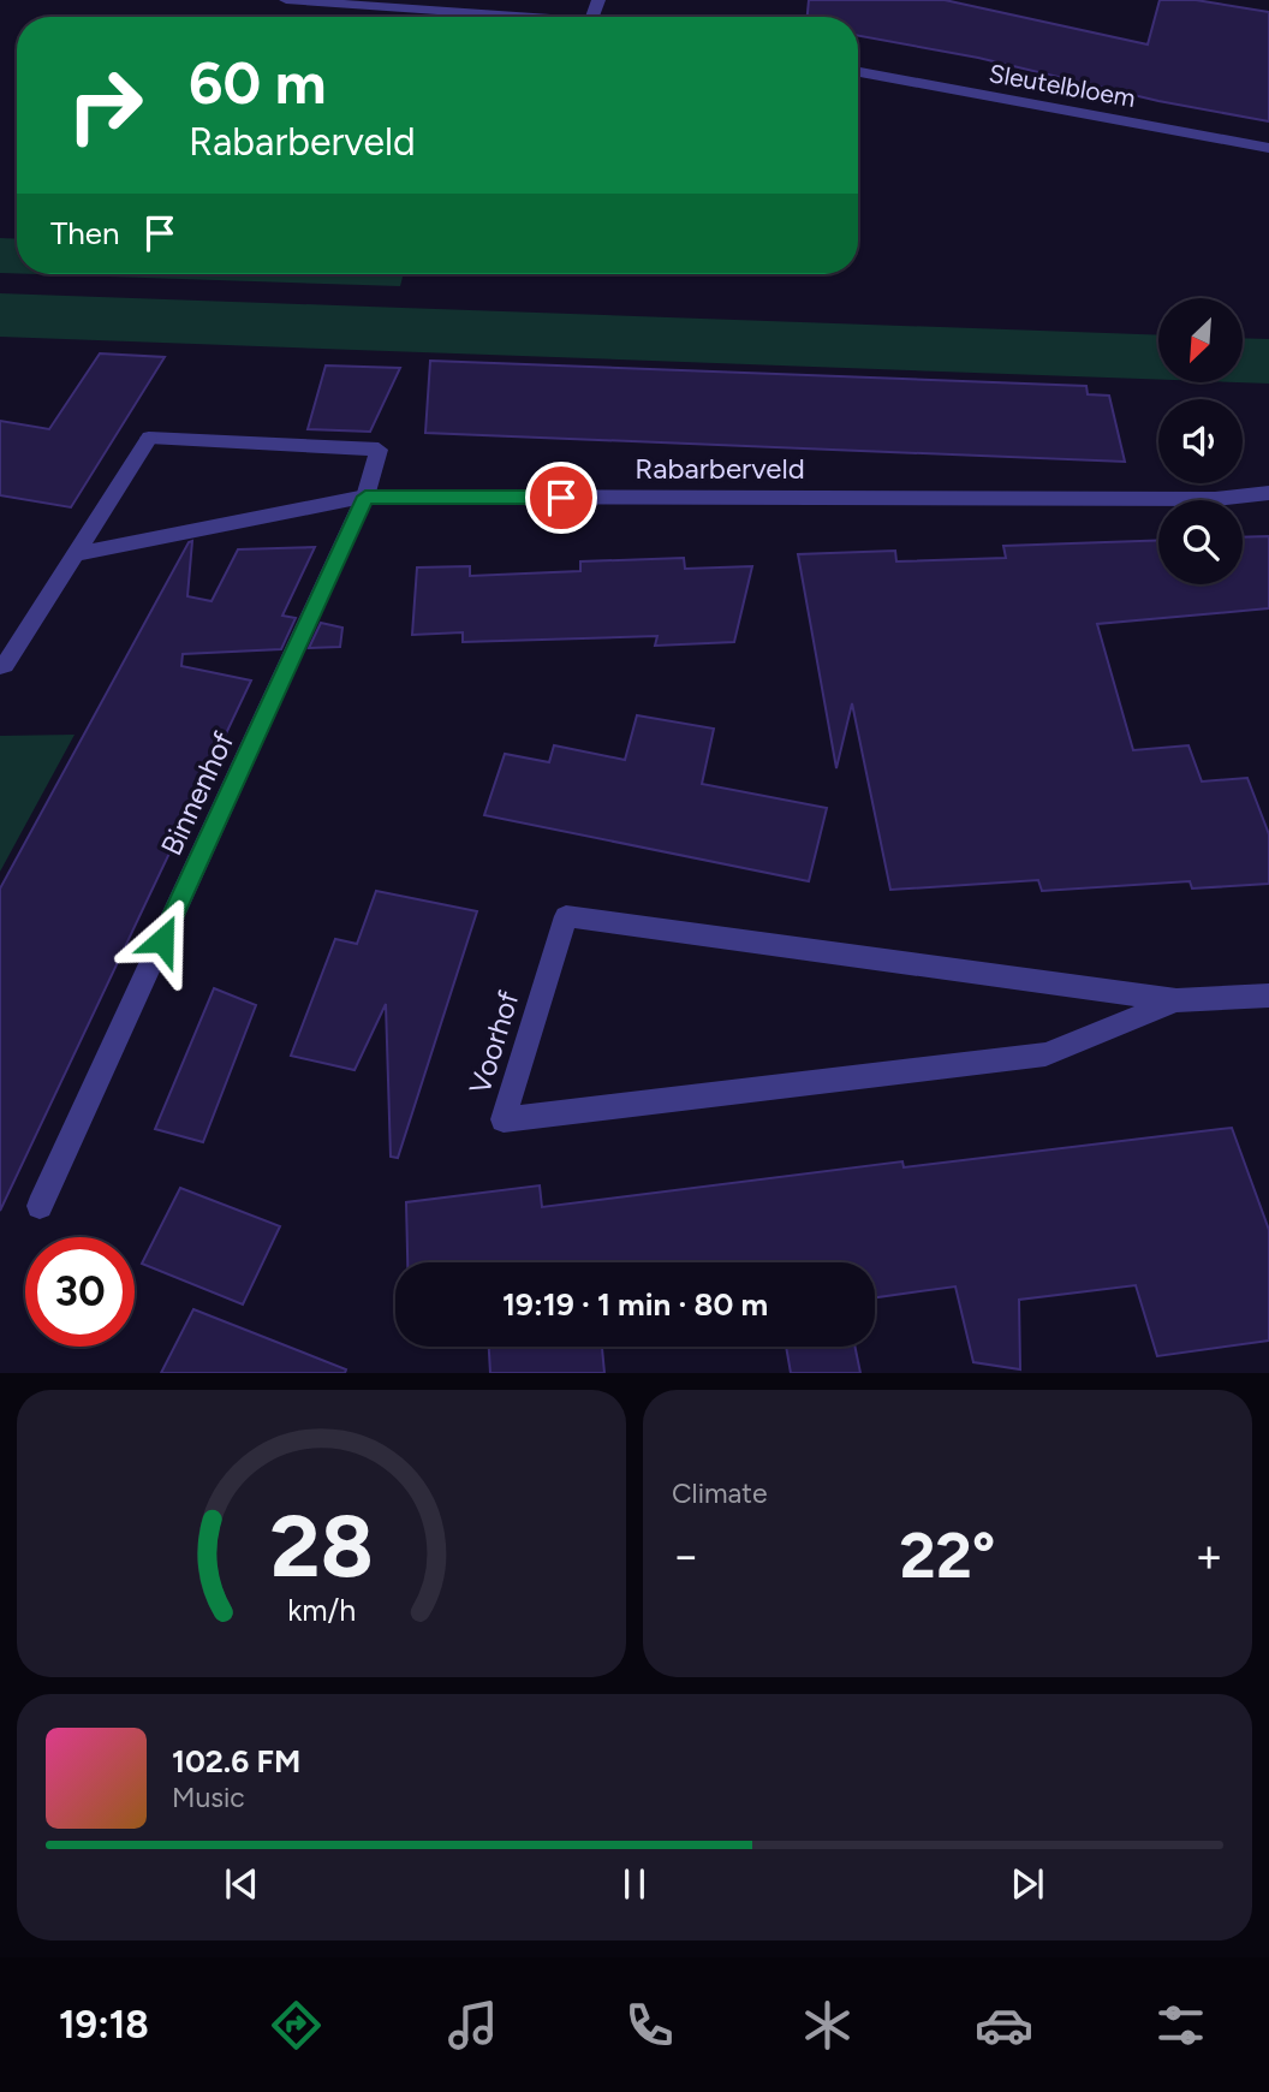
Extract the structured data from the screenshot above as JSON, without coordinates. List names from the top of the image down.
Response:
{
  "streets": {
    "street": [
      "Sleutelbloem",
      "Rabarberveld",
      "Binnenhof",
      "Voorhof"
    ]
  },
  "crossings": [
    ["Rabarberveld", "Binnenhof"]
  ],
  "north": "bottom left",
  "page": {
    "turn": ["60 m", "Rabarberveld"],
    "then": "Then",
    "limit": "30",
    "trip": "19:19 · 1 min · 80 m",
    "tile": "Climate",
    "heat": ["−", "22°", "+"],
    "song": ["102.6 FM", "Music"],
    "tabs": "19:18",
    "gauge": ["28", "km/h"]
  }
}
